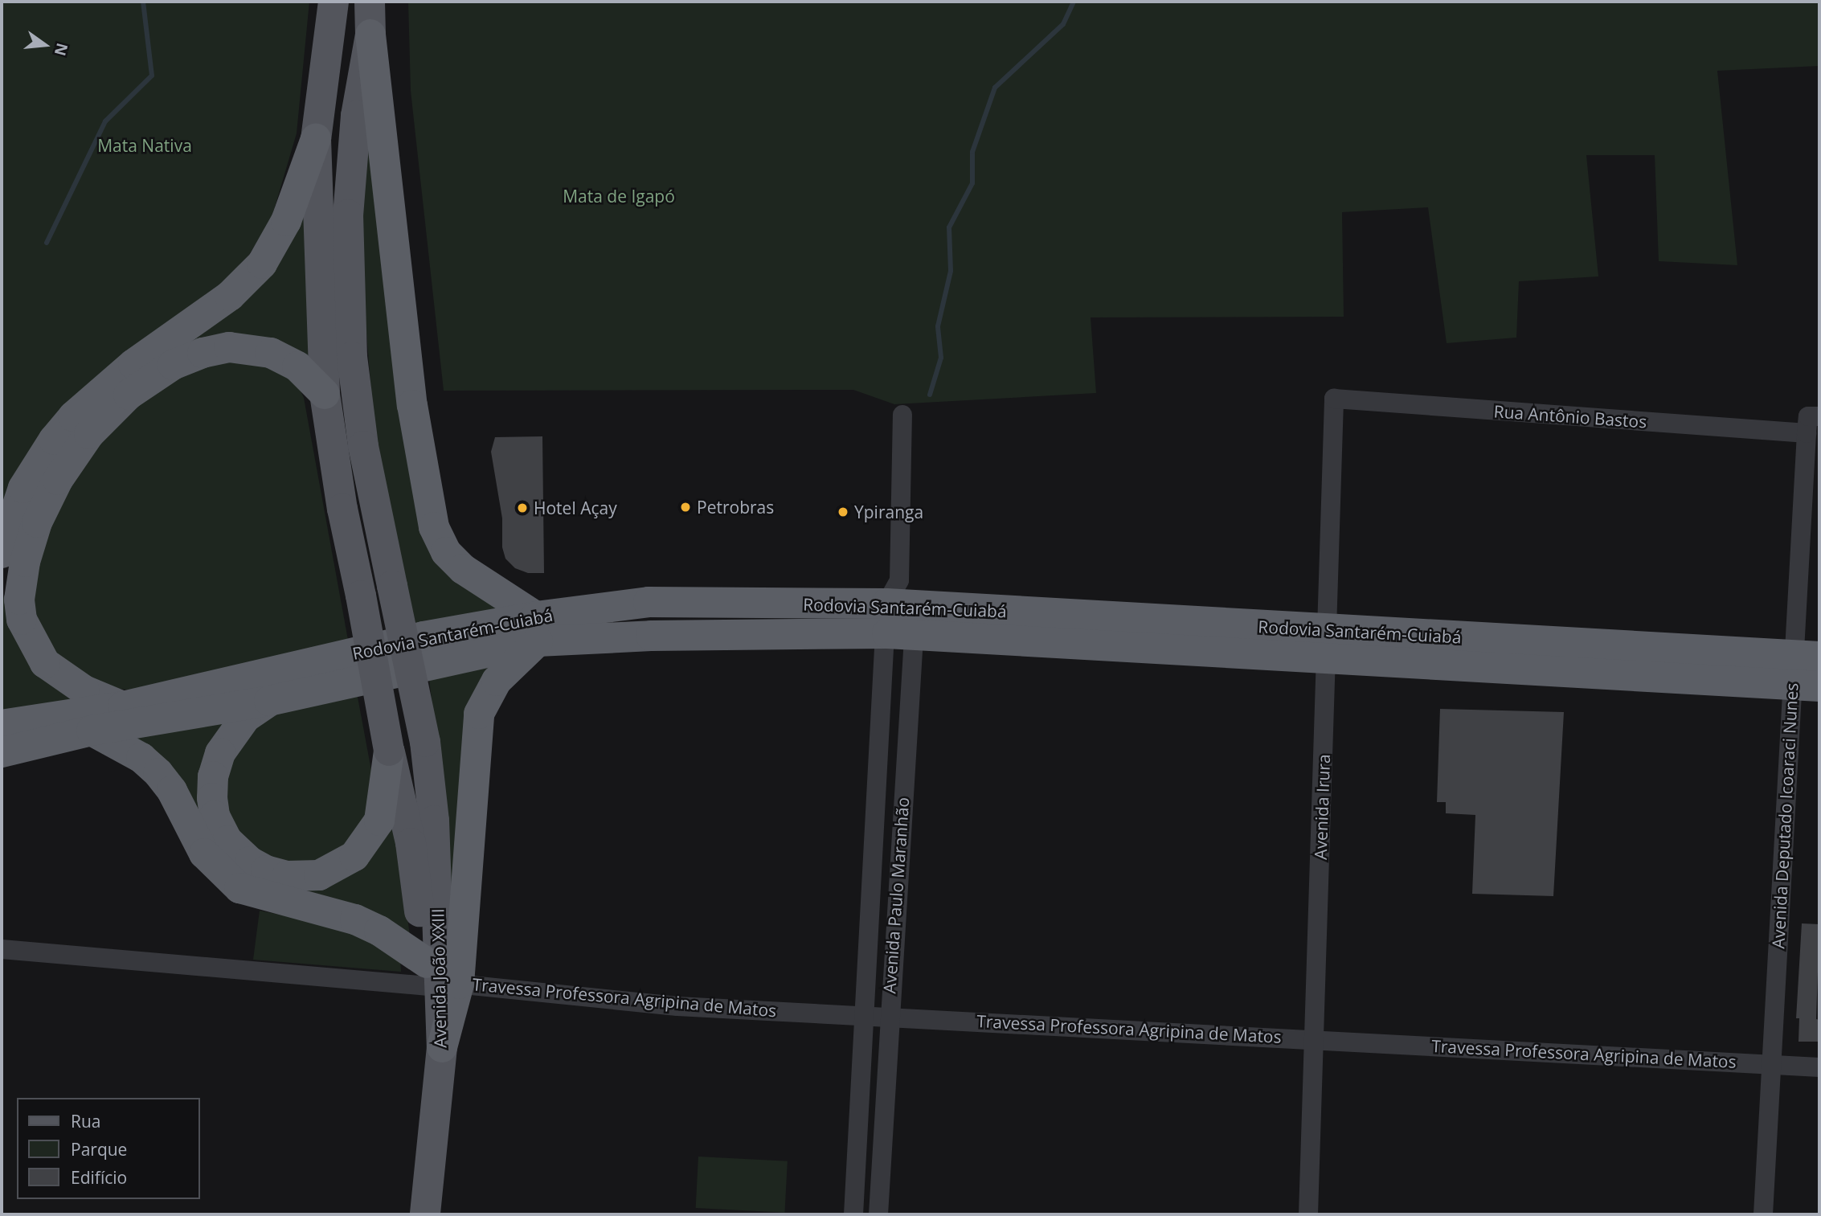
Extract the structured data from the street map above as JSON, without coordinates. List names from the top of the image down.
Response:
{
  "streets": {
    "highway": ["Rodovia Santarém-Cuiabá"],
    "main road": ["Avenida João XXIII"],
    "street": [
      "Rua Antônio Bastos",
      "Avenida Irura",
      "Avenida Deputado Icoaraci Nunes",
      "Avenida Paulo Maranhão",
      "Travessa Professora Agripina de Matos"
    ]
  },
  "crossings": [
    ["Rua Antônio Bastos", "Avenida Irura"],
    ["Rua Antônio Bastos", "Avenida Deputado Icoaraci Nunes"],
    ["Rodovia Santarém-Cuiabá", "Avenida Irura"],
    ["Rodovia Santarém-Cuiabá", "Avenida Deputado Icoaraci Nunes"],
    ["Rodovia Santarém-Cuiabá", "Avenida Paulo Maranhão"],
    ["Avenida Irura", "Travessa Professora Agripina de Matos"],
    ["Avenida Deputado Icoaraci Nunes", "Travessa Professora Agripina de Matos"],
    ["Avenida Paulo Maranhão", "Travessa Professora Agripina de Matos"],
    ["Avenida João XXIII", "Travessa Professora Agripina de Matos"]
  ],
  "parks": ["Mata Nativa", "Mata de Igapó"],
  "places": ["Petrobras", "Hotel Açay", "Ypiranga"],
  "legend": ["Rua", "Parque", "Edifício"],
  "north": "right"
}
